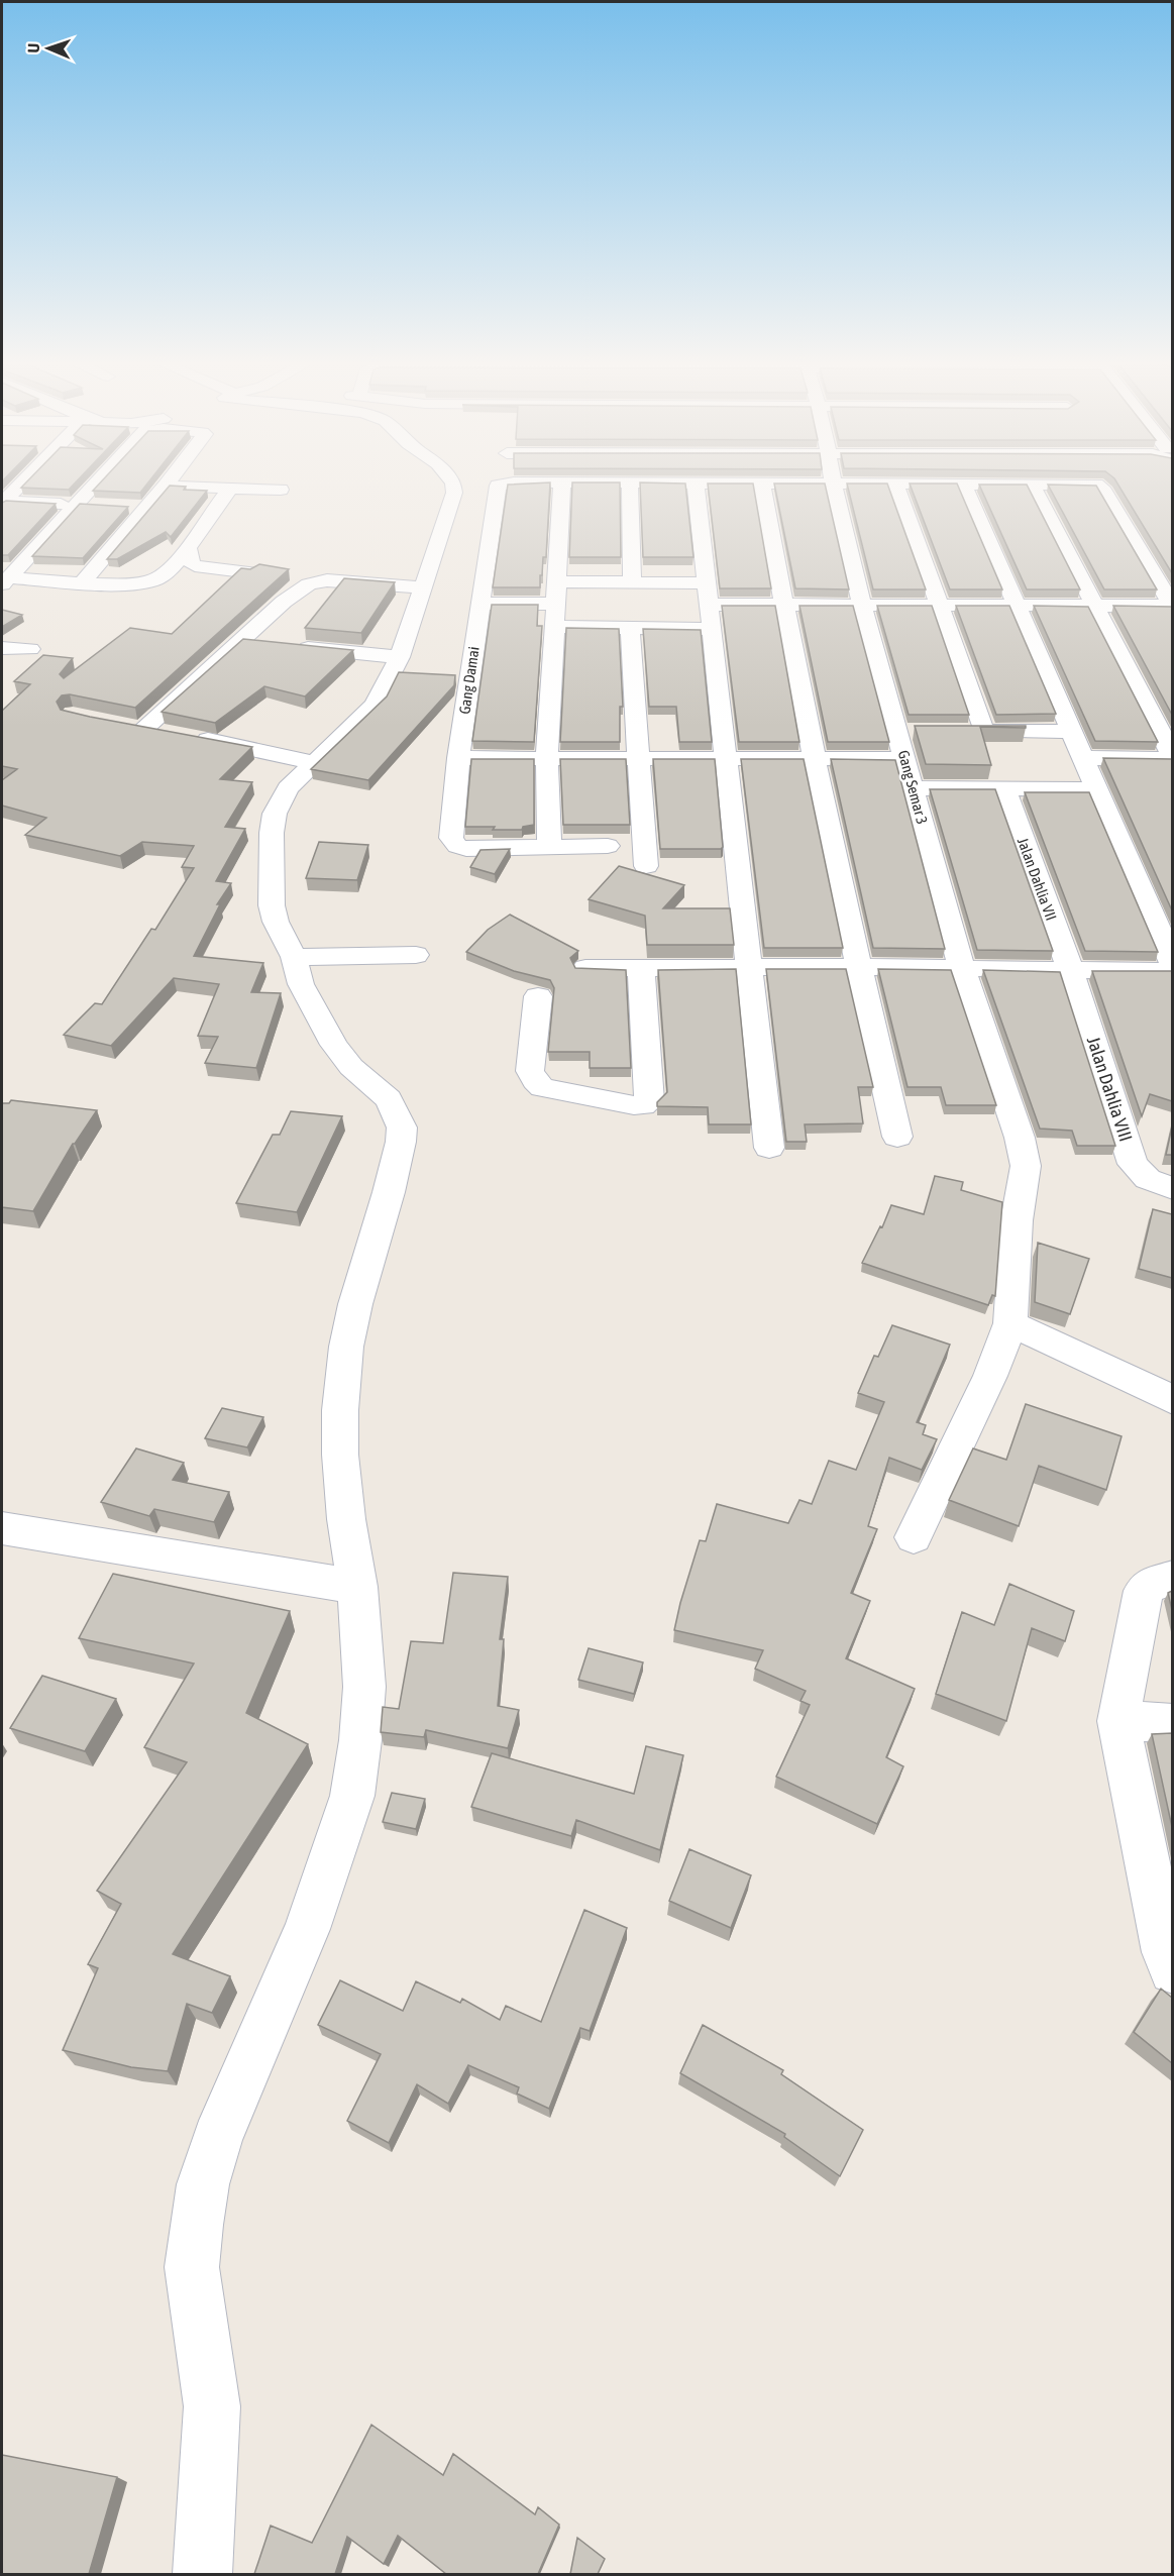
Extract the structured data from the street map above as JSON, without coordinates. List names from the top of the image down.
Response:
{
  "streets": {
    "street": [
      "Gang Damai",
      "Gang Semar 3",
      "Jalan Dahlia VII",
      "Jalan Dahlia VIII"
    ]
  },
  "crossings": [
    ["Jalan Dahlia VII", "Jalan Dahlia VIII"]
  ],
  "north": "left"
}
